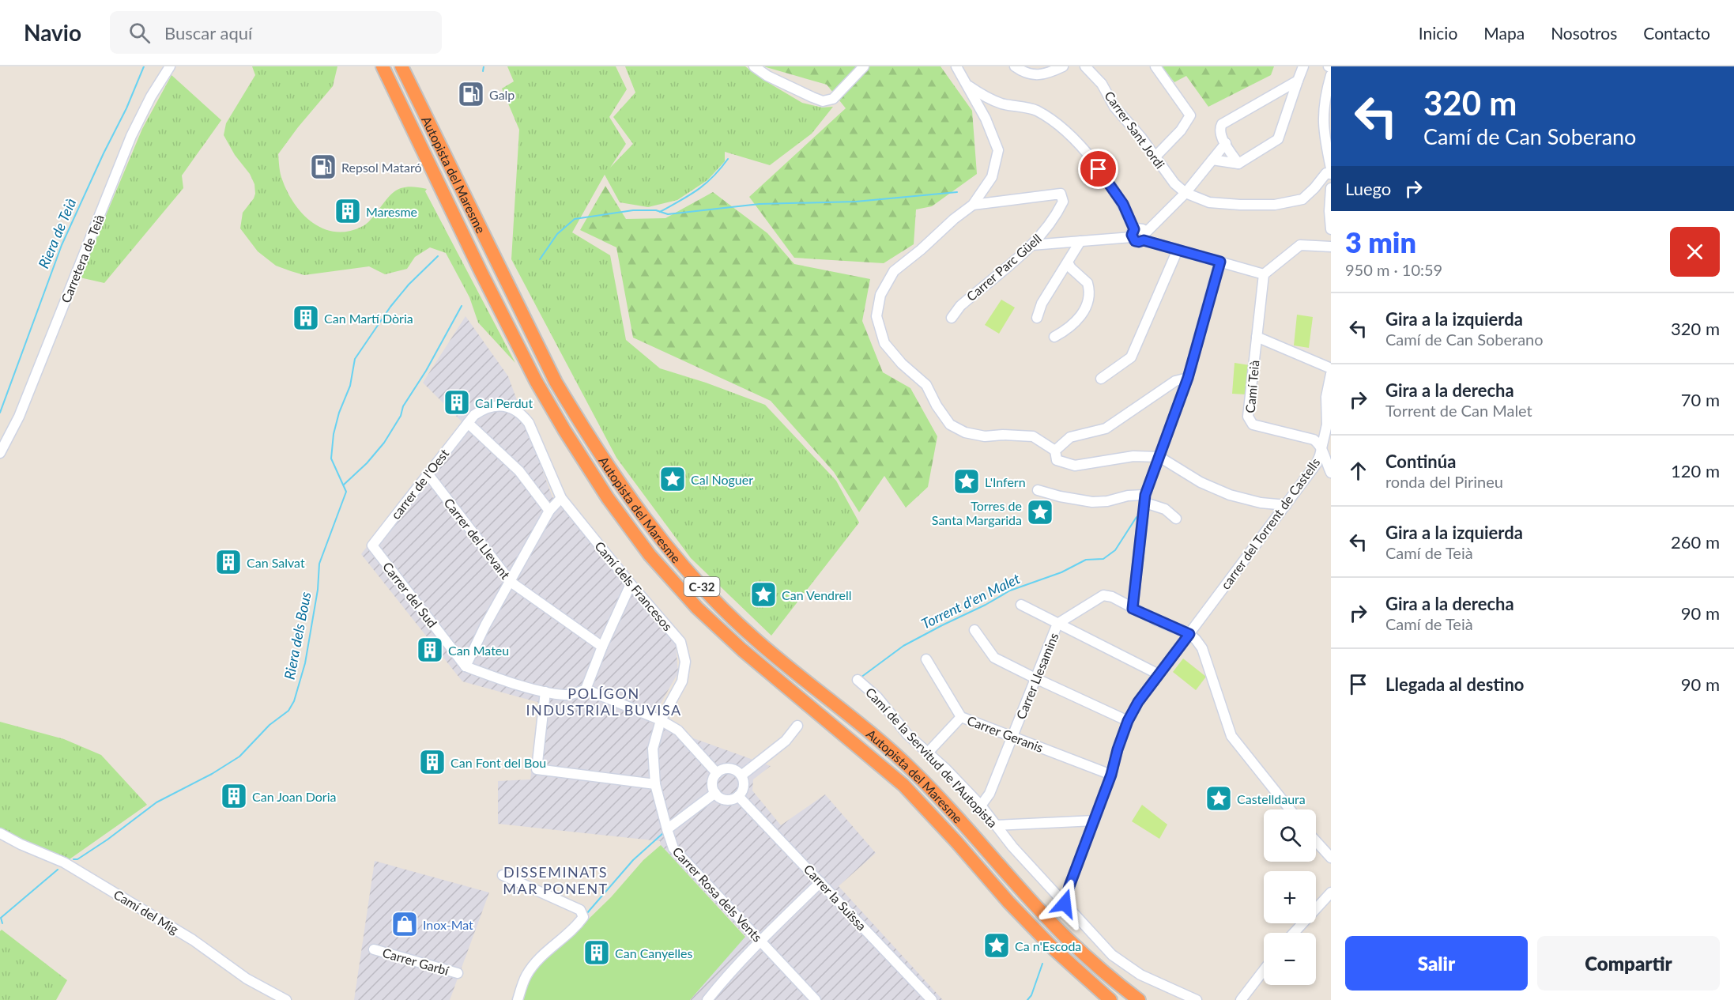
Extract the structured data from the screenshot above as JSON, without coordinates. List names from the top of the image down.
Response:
{
  "streets": {
    "highway": ["Autopista del Maresme", "C-32"],
    "street": [
      "Carrer Sant Jordi",
      "Carretera de Teià",
      "Carrer Parc Güell",
      "Camí Teià",
      "carrer de l'Oest",
      "carrer del Torrent de Castells",
      "Carrer del Llevant",
      "Camí dels Francesos",
      "Carrer del Sud",
      "Carrer Llesamins",
      "Carrer Geranis",
      "Camí de la Servitud de l'Autopista",
      "Carrer Rosa dels Vents",
      "Carrer la Suïssa",
      "Camí del Mig",
      "Carrer Garbí"
    ]
  },
  "crossings": [
    ["Camí Teià", "carrer del Torrent de Castells"],
    ["carrer de l'Oest", "Carrer del Llevant"],
    ["carrer de l'Oest", "Camí dels Francesos"],
    ["carrer de l'Oest", "Carrer del Sud"],
    ["carrer del Torrent de Castells", "Carrer Geranis"],
    ["carrer del Torrent de Castells", "Camí de la Servitud de l'Autopista"],
    ["Camí dels Francesos", "Carrer Rosa dels Vents"],
    ["Carrer Llesamins", "Carrer Geranis"],
    ["Carrer Llesamins", "Camí de la Servitud de l'Autopista"],
    ["Carrer Rosa dels Vents", "Carrer la Suïssa"]
  ],
  "districts": ["POLÍGON INDUSTRIAL BUVISA", "DISSEMINATS MAR PONENT"],
  "water": ["Riera de Teià", "Torrent d'en Malet", "Riera dels Bous"],
  "places": {
    "fuel station": ["Galp", "Repsol Mataró"],
    "building": [
      "Maresme",
      "Can Martí Dòria",
      "Cal Perdut",
      "Can Salvat",
      "Can Mateu",
      "Can Font del Bou",
      "Can Joan Doria",
      "Can Canyelles"
    ],
    "place": [
      "Cal Noguer",
      "L'Infern",
      "Torres de Santa Margarida",
      "Can Vendrell",
      "Castelldaura",
      "Ca n'Escoda"
    ],
    "shop": ["Inox-Mat"]
  },
  "page": {
    "header": "Navio",
    "search": "Buscar aquí",
    "nav": [
      "Inicio",
      "Mapa",
      "Nosotros",
      "Contacto"
    ],
    "turn": ["320 m", "Camí de Can Soberano"],
    "then": "Luego",
    "heading": ["3 min", "950 m · 10:59"],
    "list": [
      {
        "name": "Gira a la izquierda",
        "note": "Camí de Can Soberano",
        "value": "320 m"
      },
      {
        "name": "Gira a la derecha",
        "note": "Torrent de Can Malet",
        "value": "70 m"
      },
      {
        "name": "Continúa",
        "note": "ronda del Pirineu",
        "value": "120 m"
      },
      {
        "name": "Gira a la izquierda",
        "note": "Camí de Teià",
        "value": "260 m"
      },
      {
        "name": "Gira a la derecha",
        "note": "Camí de Teià",
        "value": "90 m"
      },
      {
        "name": "Llegada al destino",
        "value": "90 m"
      }
    ],
    "map_buttons": ["+", "−"],
    "buttons": ["Salir", "Compartir"]
  }
}
